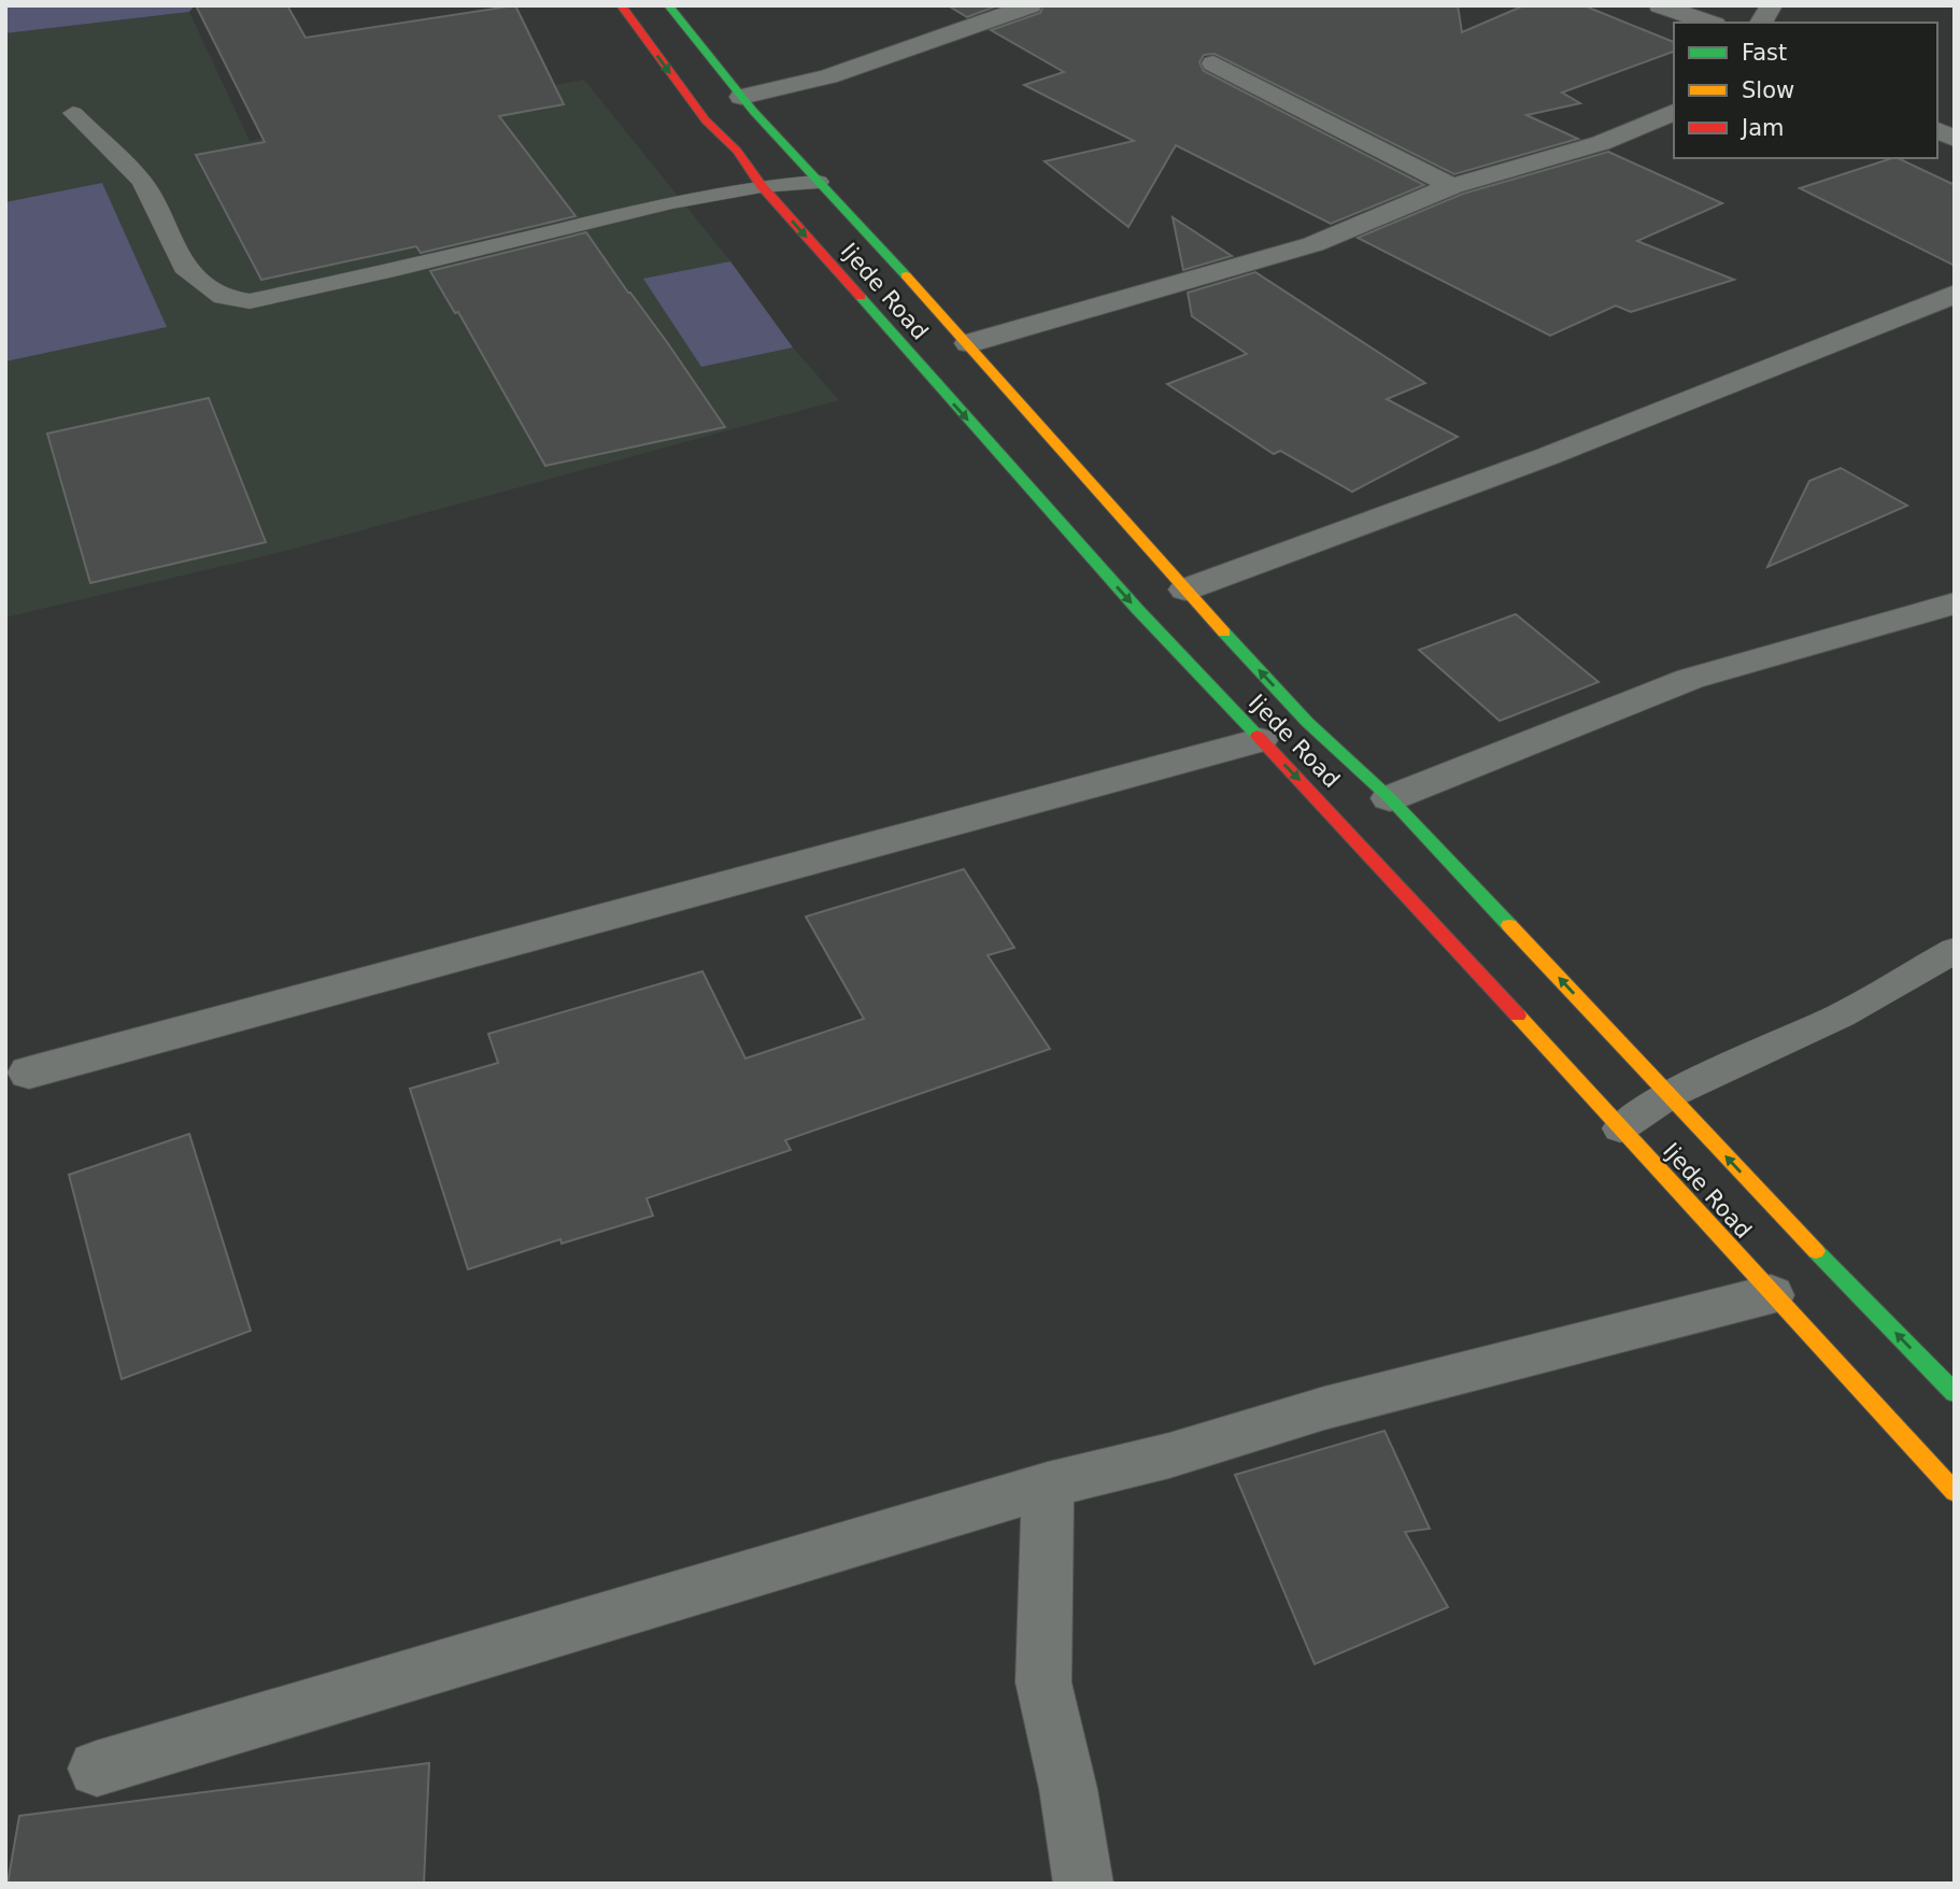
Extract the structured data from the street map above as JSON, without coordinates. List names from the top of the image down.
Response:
{
  "streets": {
    "main road": ["Ijede Road"]
  },
  "legend": ["Fast", "Slow", "Jam"]
}
